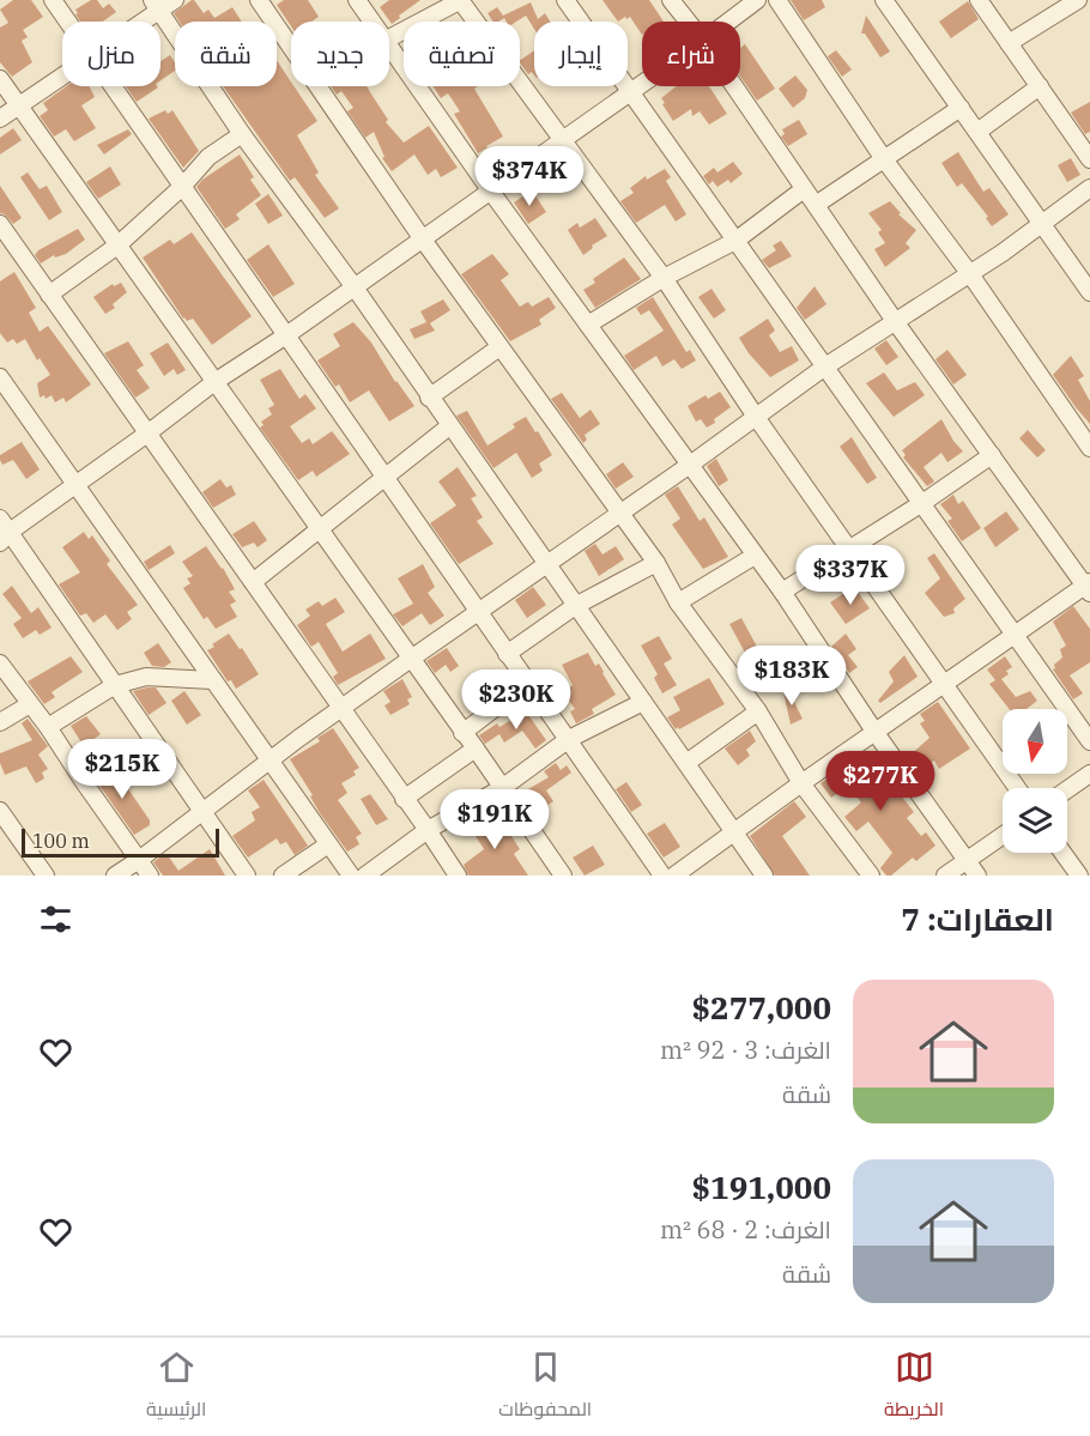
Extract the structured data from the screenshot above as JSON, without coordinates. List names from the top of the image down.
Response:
{
  "scale_bar": "100 m",
  "north": "bottom",
  "page": {
    "chip": [
      "شراء",
      "إيجار",
      "تصفية",
      "جديد",
      "شقة",
      "منزل"
    ],
    "price": [
      "$374K",
      "$337K",
      "$183K",
      "$230K",
      "$215K",
      "$277K",
      "$191K"
    ],
    "scale": "100 m",
    "heading": "العقارات: 7",
    "list": [
      {
        "name": "$277,000",
        "note": "الغرف: 3 · 92 m² · شقة"
      },
      {
        "name": "$191,000",
        "note": "الغرف: 2 · 68 m² · شقة"
      }
    ],
    "tabs": ["الخريطة", "المحفوظات", "الرئيسية"]
  }
}
